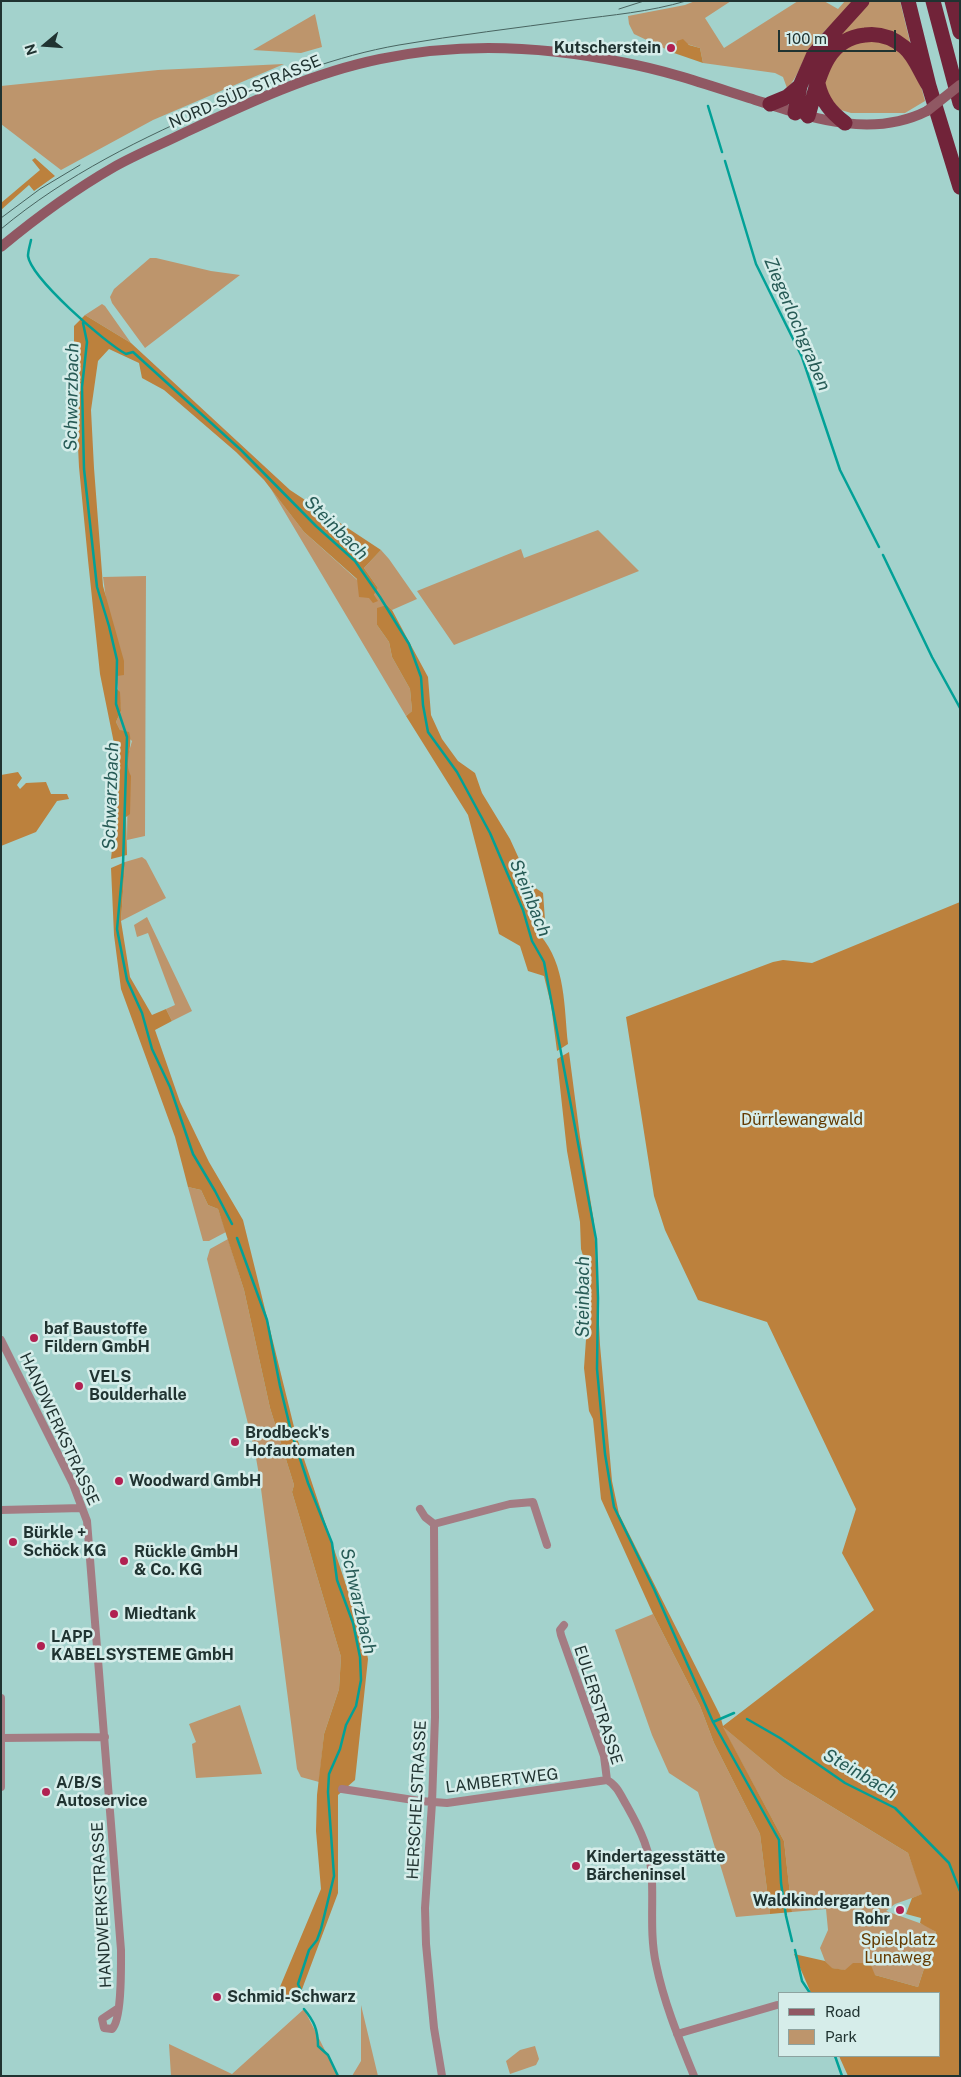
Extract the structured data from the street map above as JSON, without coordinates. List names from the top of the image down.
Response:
{
  "streets": {
    "main road": ["NORD-SÜD-STRASSE"],
    "street": [
      "HANDWERKSTRASSE",
      "EULERSTRASSE",
      "LAMBERTWEG",
      "HERSCHELSTRASSE"
    ]
  },
  "crossings": [
    ["EULERSTRASSE", "LAMBERTWEG"],
    ["LAMBERTWEG", "HERSCHELSTRASSE"]
  ],
  "water": ["Ziegerlochgraben", "Schwarzbach", "Steinbach"],
  "parks": ["Dürrlewangwald", "Spielplatz Lunaweg"],
  "places": [
    "Kutscherstein",
    "baf Baustoffe Fildern GmbH",
    "VELS Boulderhalle",
    "Brodbeck's Hofautomaten",
    "Woodward GmbH",
    "Bürkle + Schöck KG",
    "Rückle GmbH & Co. KG",
    "Miedtank",
    "LAPP KABELSYSTEME GmbH",
    "A/B/S Autoservice",
    "Kindertagesstätte Bärcheninsel",
    "Waldkindergarten Rohr",
    "Schmid-Schwarz"
  ],
  "legend": ["Road", "Park"],
  "scale_bar": "100 m",
  "north": "left"
}
